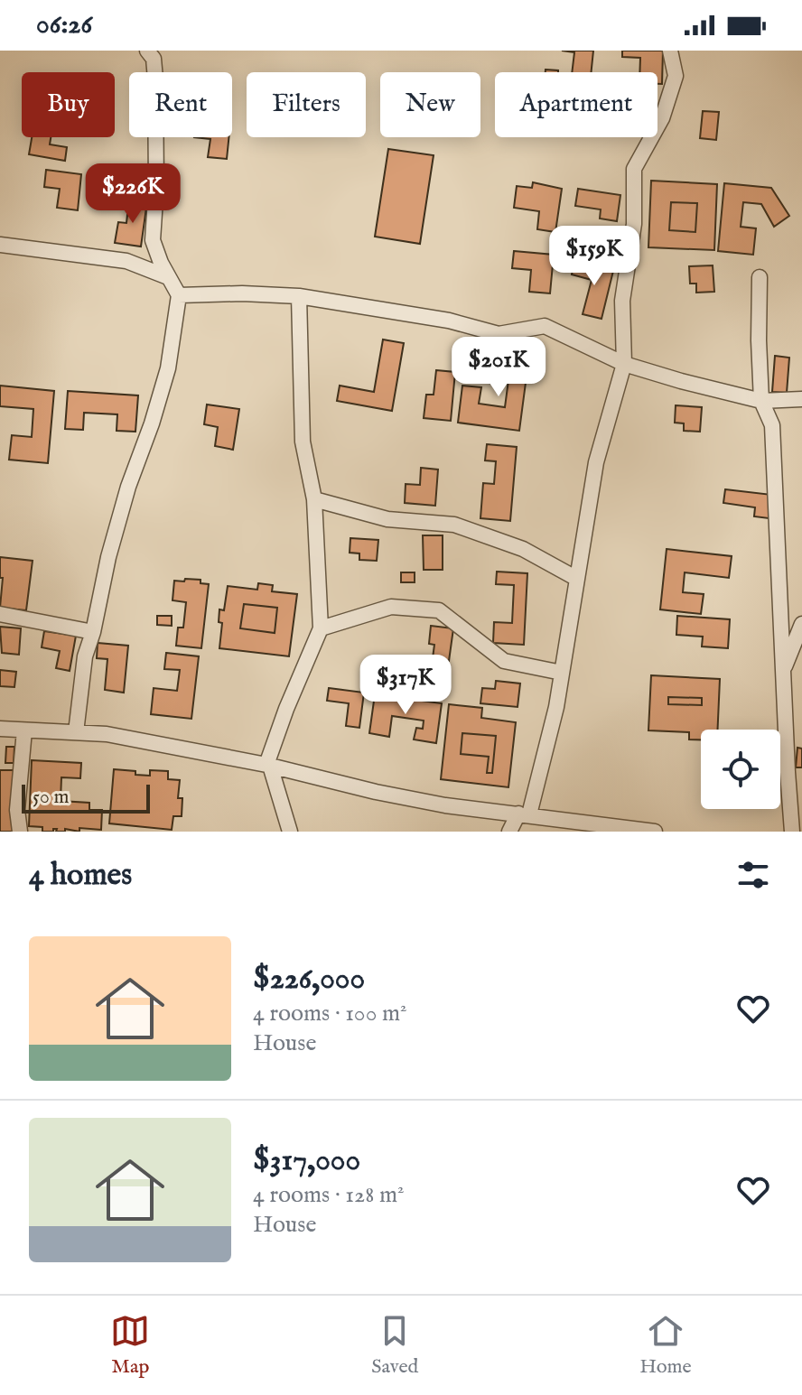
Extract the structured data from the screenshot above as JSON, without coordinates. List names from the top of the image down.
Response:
{
  "scale_bar": "50 m",
  "page": {
    "status": "06:26",
    "chip": [
      "Buy",
      "Rent",
      "Filters",
      "New",
      "Apartment"
    ],
    "price": [
      "$226K",
      "$159K",
      "$201K",
      "$317K"
    ],
    "scale": "50 m",
    "heading": "4 homes",
    "list": [
      {
        "name": "$226,000",
        "note": "4 rooms · 100 m² · House"
      },
      {
        "name": "$317,000",
        "note": "4 rooms · 128 m² · House"
      }
    ],
    "tabs": ["Map", "Saved", "Home"]
  }
}
